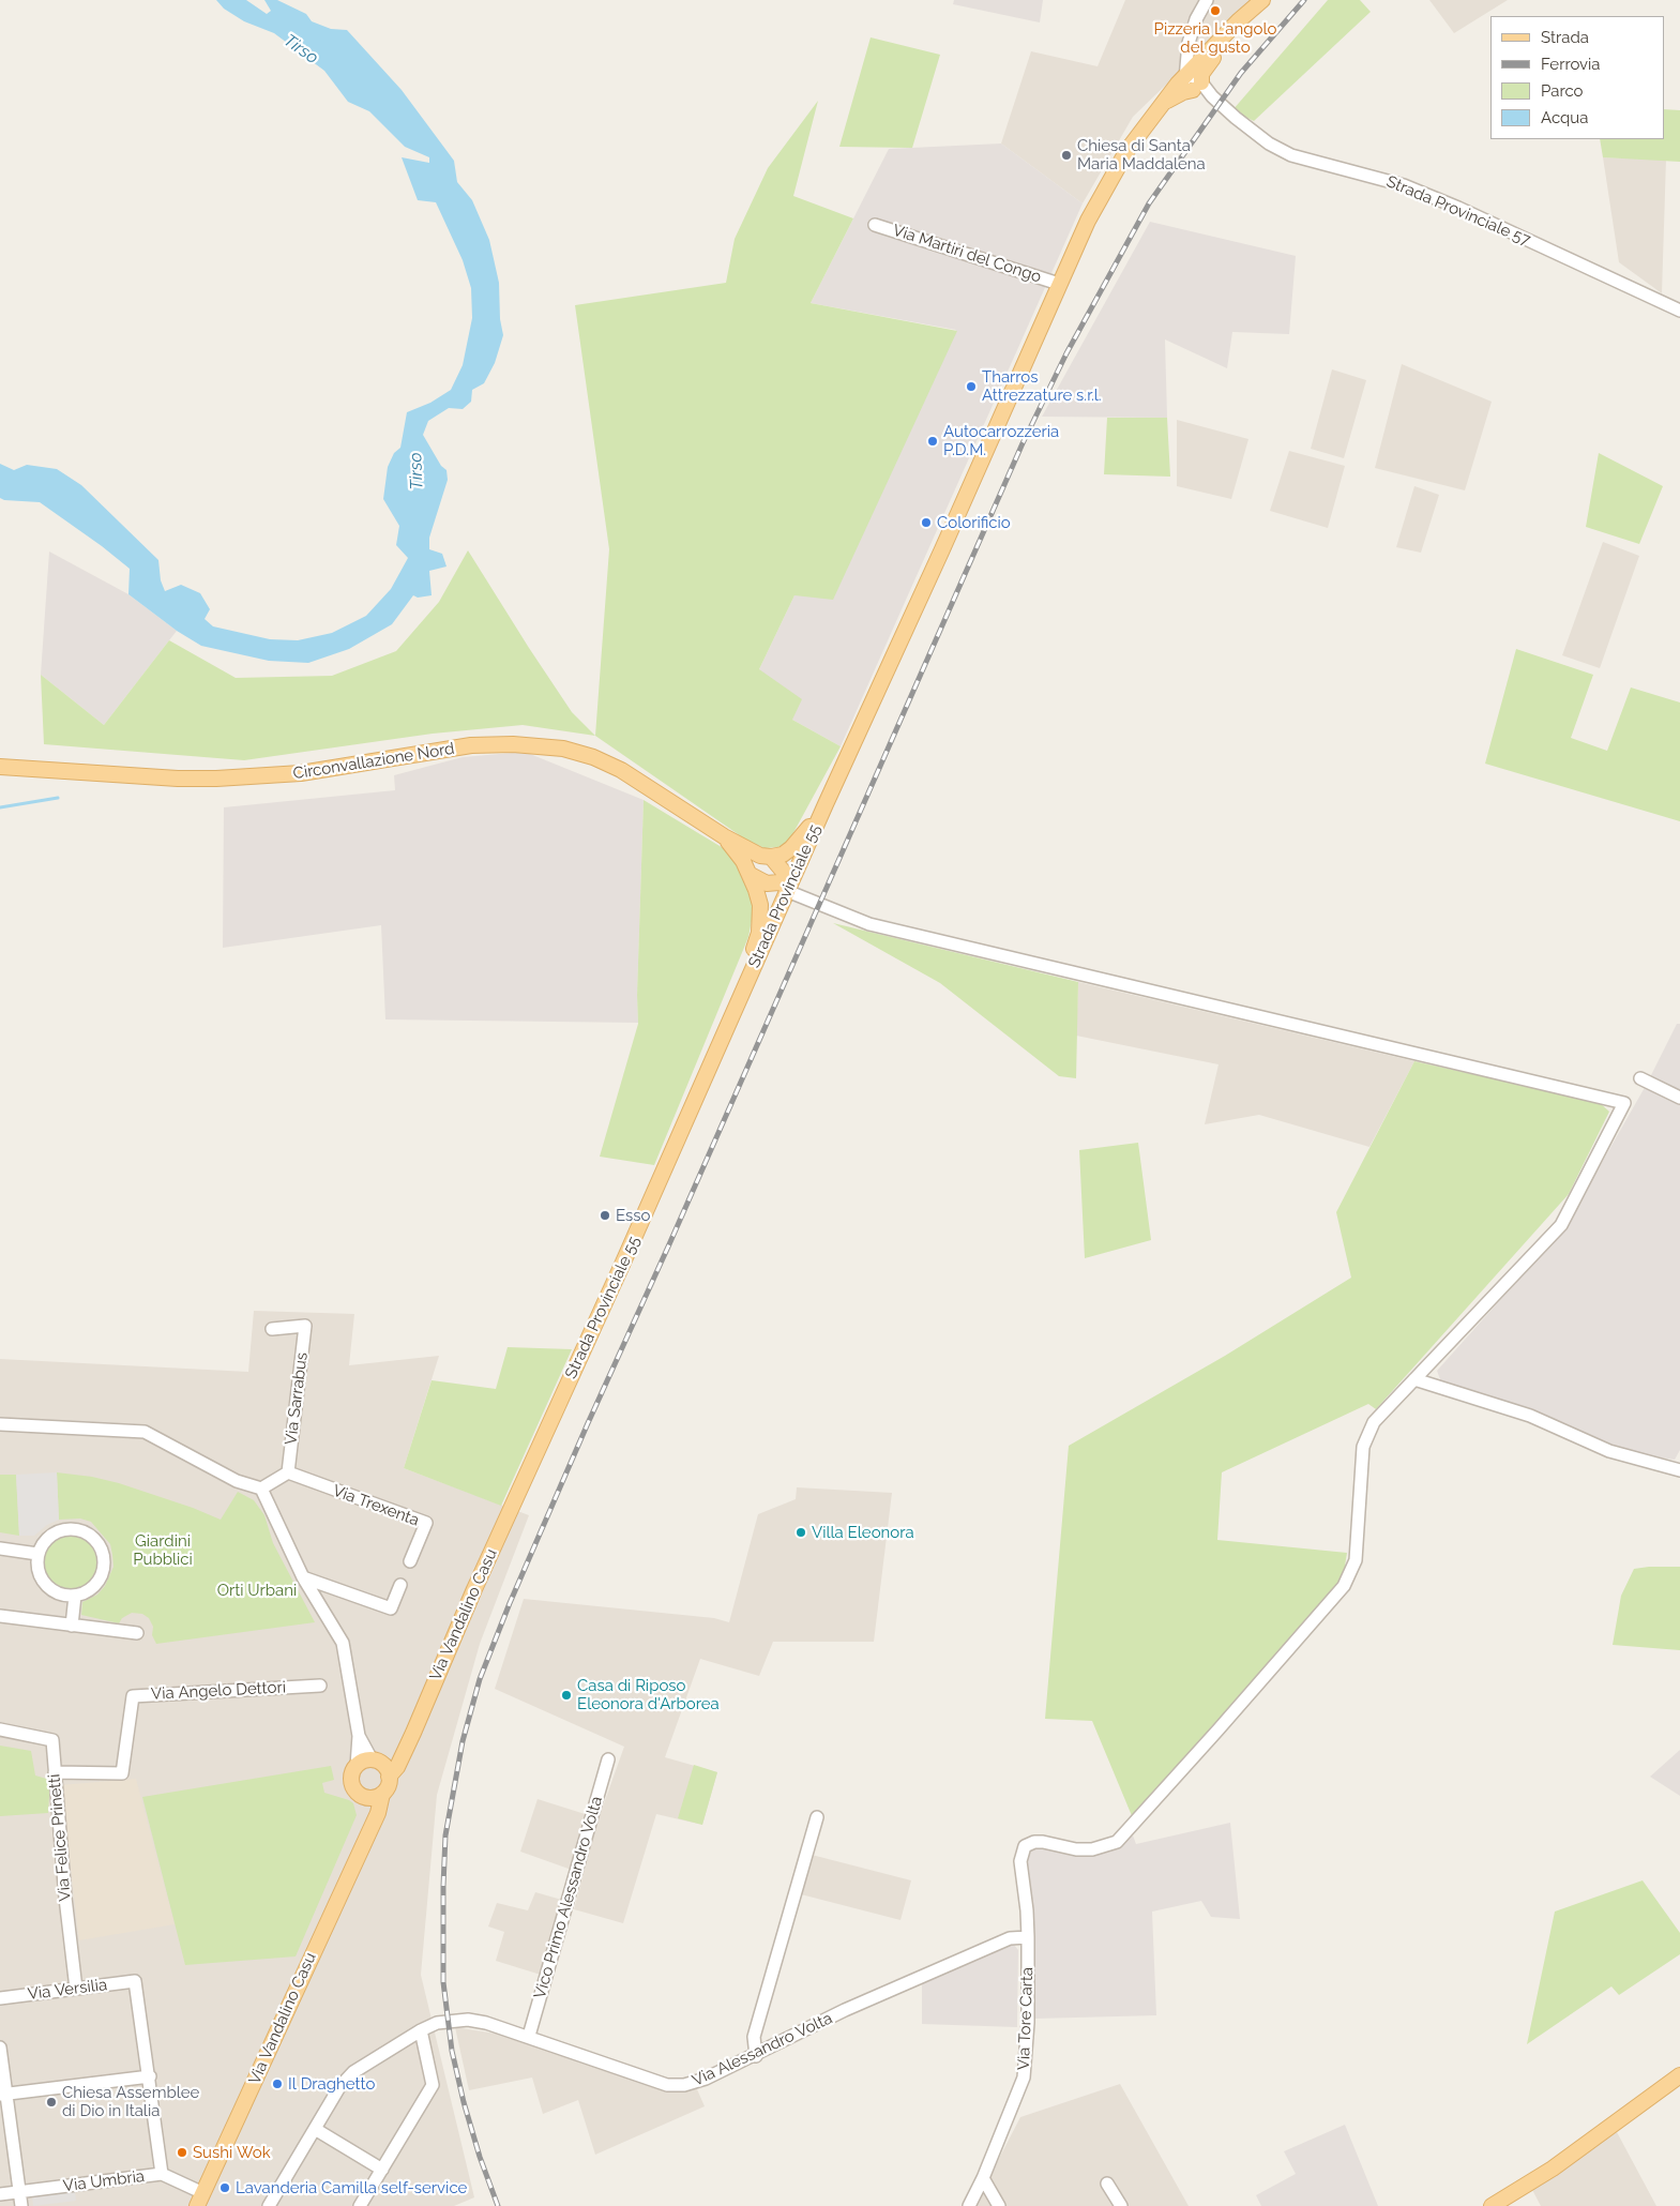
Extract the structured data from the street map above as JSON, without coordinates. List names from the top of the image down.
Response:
{
  "streets": {
    "main road": ["Circonvallazione Nord", "Strada Provinciale 55", "Via Vandalino Casu"],
    "street": [
      "Strada Provinciale 57",
      "Via Martiri del Congo",
      "Via Sarrabus",
      "Via Trexenta",
      "Via Angelo Dettori",
      "Via Felice Prinetti",
      "Vico Primo Alessandro Volta",
      "Via Versilia",
      "Via Tore Carta",
      "Via Alessandro Volta",
      "Via Umbria"
    ]
  },
  "crossings": [
    ["Via Martiri del Congo", "Strada Provinciale 55"],
    ["Circonvallazione Nord", "Strada Provinciale 55"],
    ["Strada Provinciale 55", "Via Vandalino Casu"],
    ["Via Sarrabus", "Via Trexenta"],
    ["Via Vandalino Casu", "Via Umbria"],
    ["Via Angelo Dettori", "Via Felice Prinetti"],
    ["Via Felice Prinetti", "Via Versilia"],
    ["Vico Primo Alessandro Volta", "Via Alessandro Volta"],
    ["Via Tore Carta", "Via Alessandro Volta"]
  ],
  "water": ["Tirso"],
  "parks": ["Giardini Pubblici", "Orti Urbani"],
  "places": [
    "Pizzeria L'angolo del gusto",
    "Chiesa di Santa Maria Maddalena",
    "Tharros Attrezzature s.r.l.",
    "Autocarrozzeria P.D.M.",
    "Colorificio",
    "Esso",
    "Villa Eleonora",
    "Casa di Riposo Eleonora d'Arborea",
    "Il Draghetto",
    "Chiesa Assemblee di Dio in Italia",
    "Sushi Wok",
    "Lavanderia Camilla self-service"
  ],
  "legend": [
    "Strada",
    "Ferrovia",
    "Parco",
    "Acqua"
  ]
}
